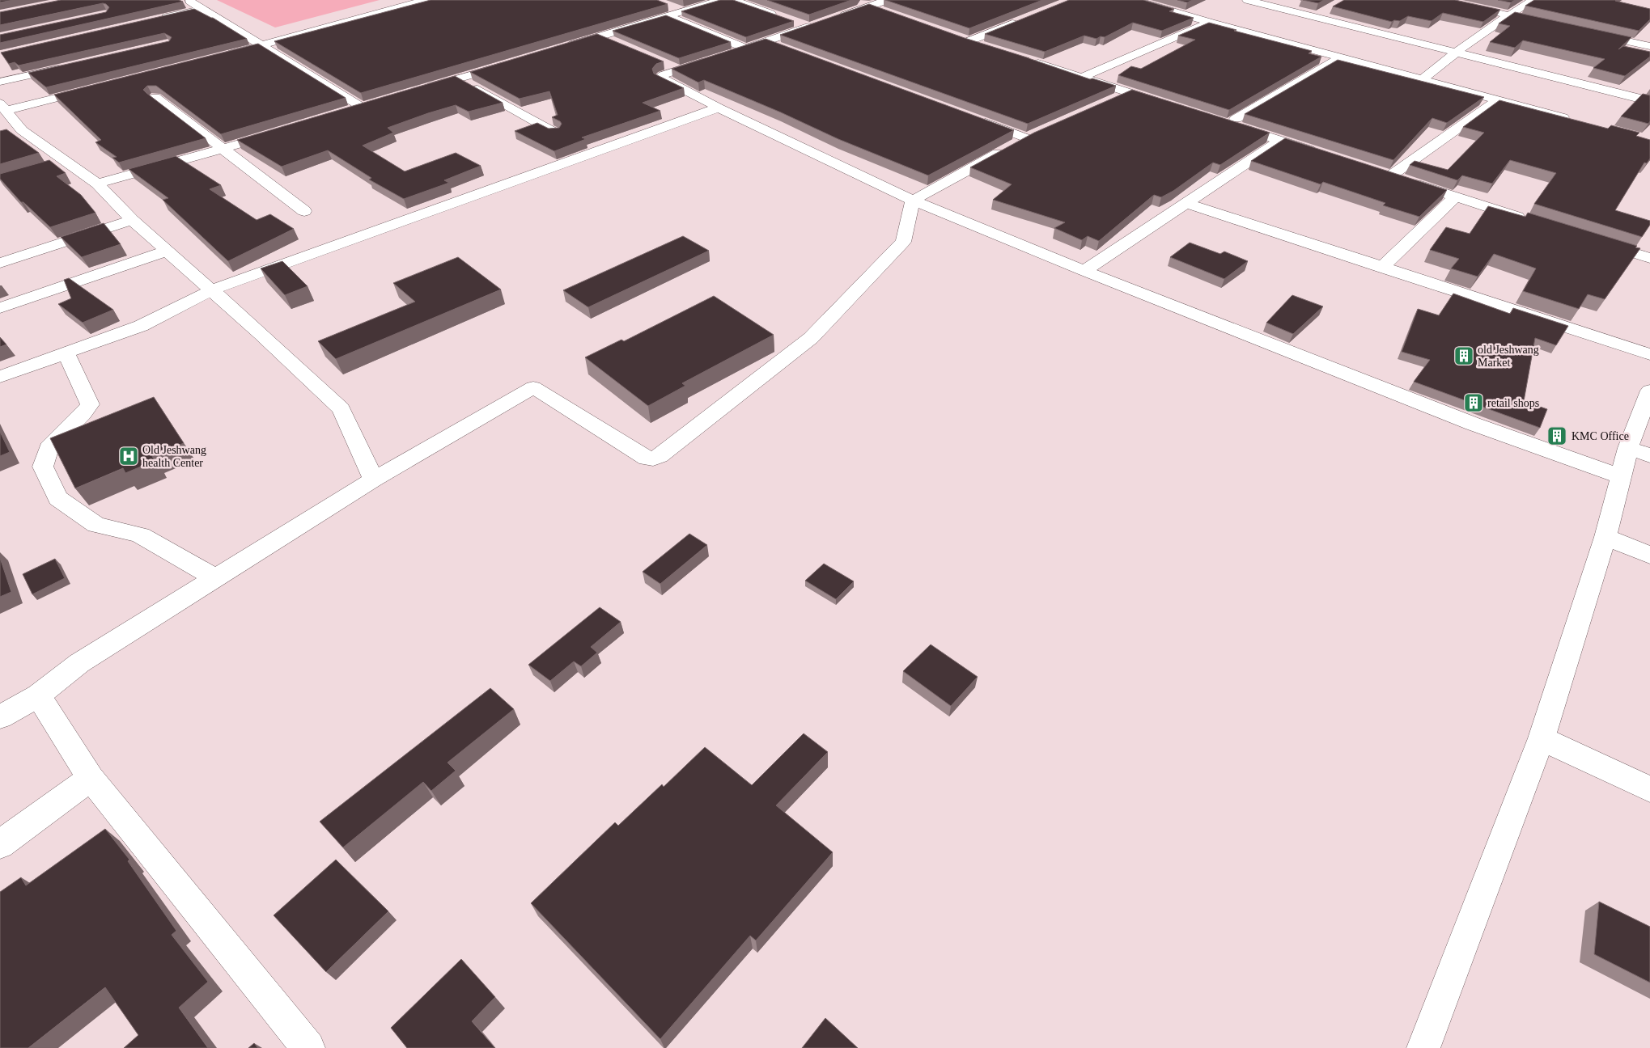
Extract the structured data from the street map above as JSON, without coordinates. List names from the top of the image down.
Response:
{
  "places": {
    "building": ["old Jeshwang Market", "retail shops", "KMC Office"],
    "hospital": ["Old Jeshwang health Center"]
  }
}
